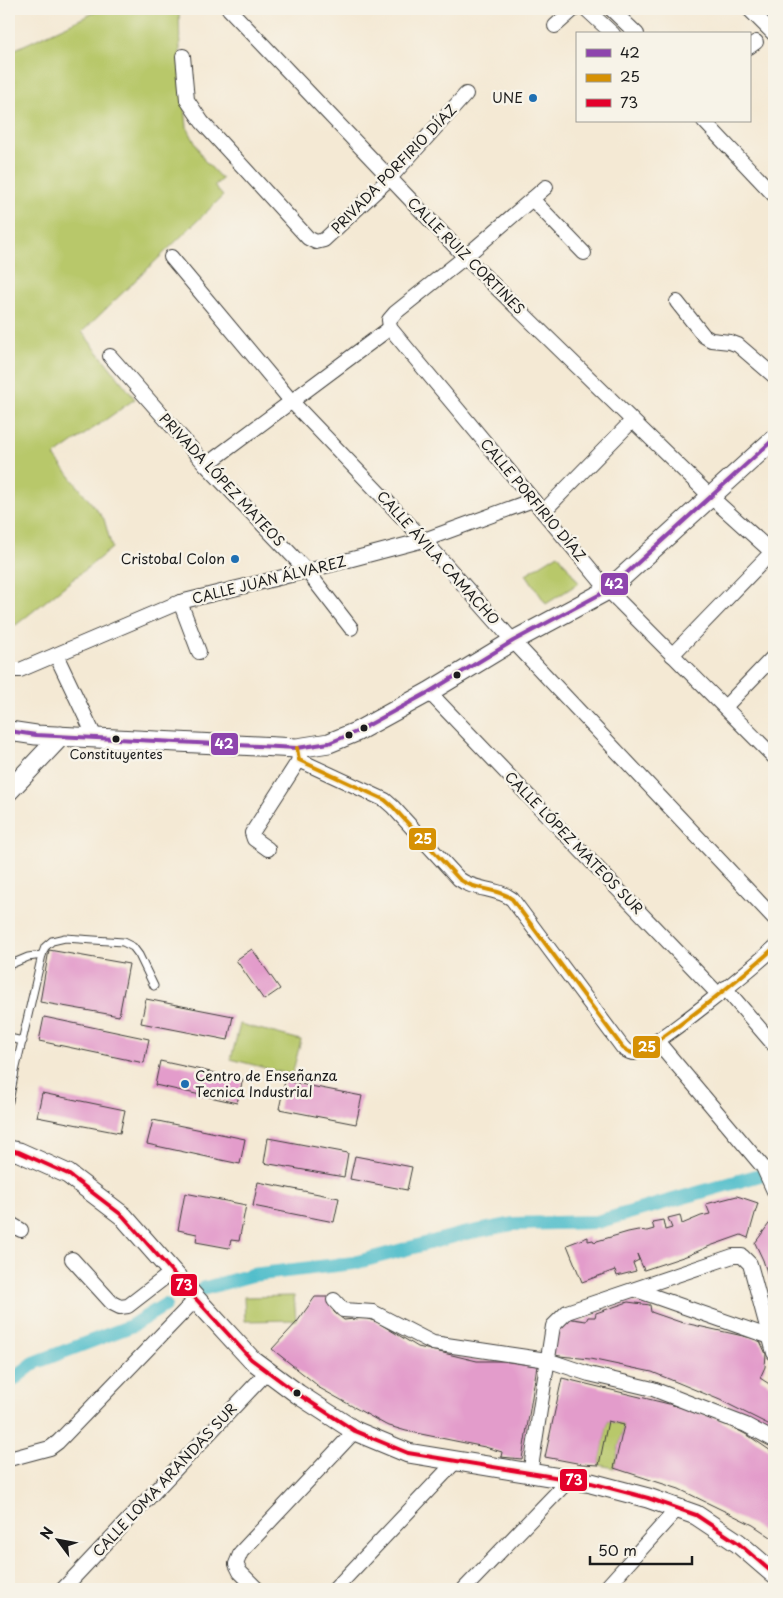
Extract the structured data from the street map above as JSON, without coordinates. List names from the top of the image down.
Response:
{
  "streets": {
    "street": [
      "PRIVADA PORFIRIO DÍAZ",
      "CALLE RUIZ CORTINES",
      "PRIVADA LÓPEZ MATEOS",
      "CALLE PORFIRIO DÍAZ",
      "CALLE ÁVILA CAMACHO",
      "CALLE JUAN ÁLVAREZ",
      "CALLE LÓPEZ MATEOS SUR",
      "CALLE LOMA ARANDAS SUR"
    ]
  },
  "crossings": [
    ["PRIVADA PORFIRIO DÍAZ", "CALLE RUIZ CORTINES"],
    ["PRIVADA LÓPEZ MATEOS", "CALLE JUAN ÁLVAREZ"],
    ["CALLE PORFIRIO DÍAZ", "CALLE JUAN ÁLVAREZ"],
    ["CALLE ÁVILA CAMACHO", "CALLE JUAN ÁLVAREZ"]
  ],
  "places": [
    "UNE",
    "Cristobal Colon",
    "Constituyentes",
    "Centro de Enseñanza Tecnica Industrial"
  ],
  "lines": ["transit line 42", "transit line 25", "transit line 73"],
  "legend": ["42", "25", "73"],
  "scale_bar": "50 m",
  "north": "top left"
}
